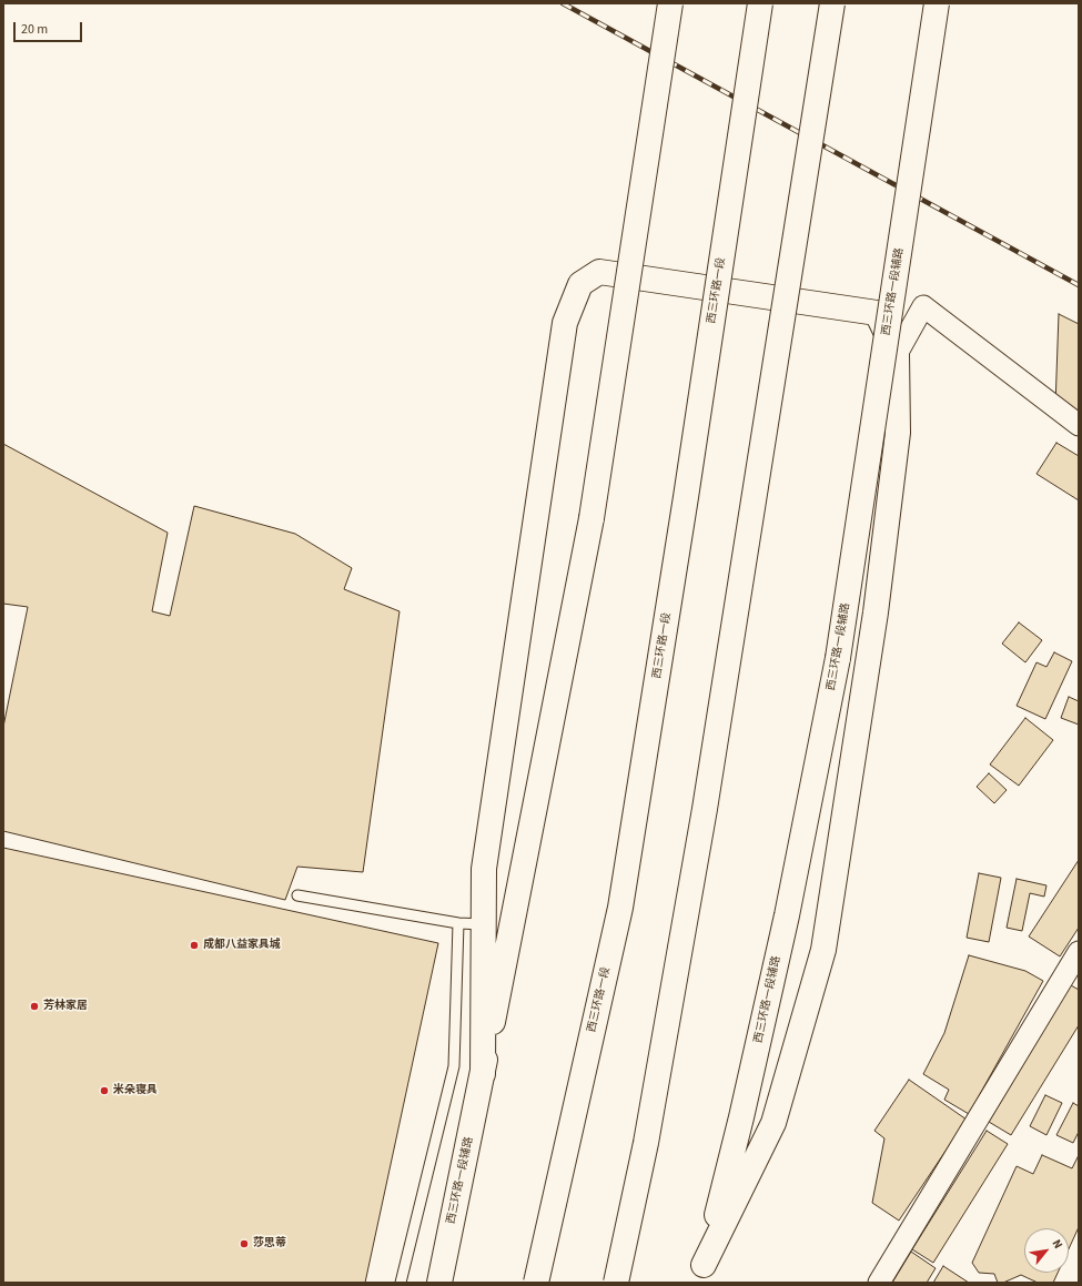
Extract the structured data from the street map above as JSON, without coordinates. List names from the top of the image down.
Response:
{
  "streets": {
    "main road": ["西三环路一段", "西三环路一段辅路"]
  },
  "places": [
    "成都八益家具城",
    "芳林家居",
    "米朵寝具",
    "莎思蒂"
  ],
  "scale_bar": "20 m",
  "north": "top right"
}
